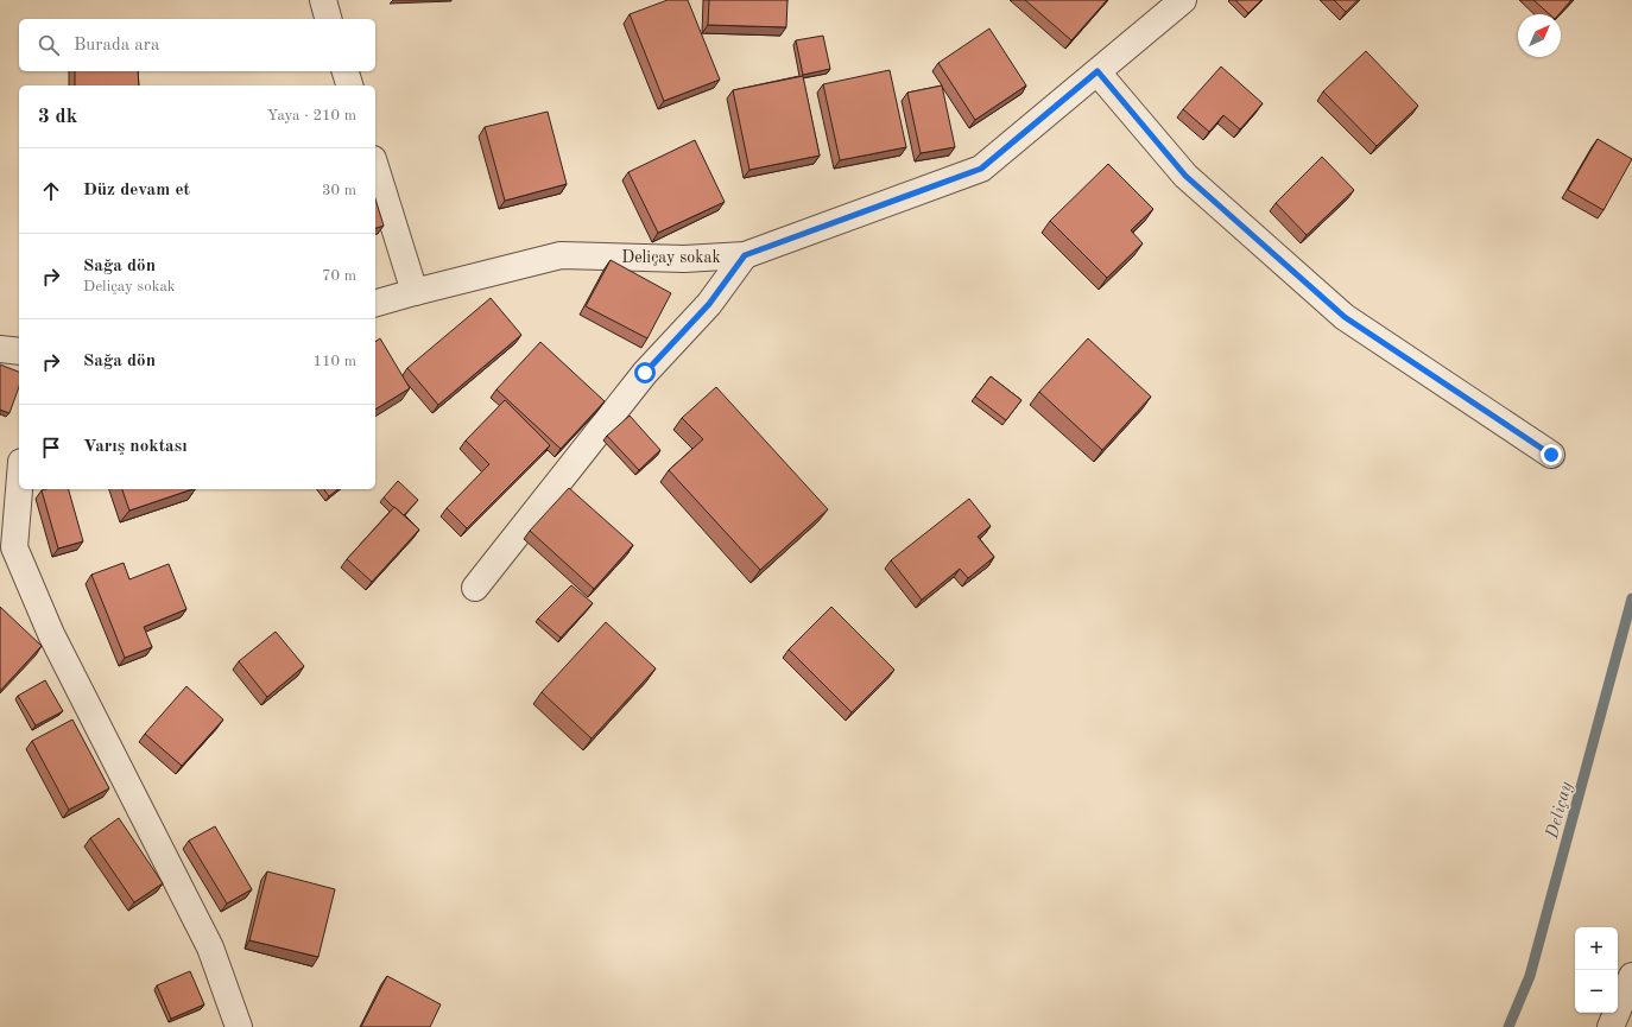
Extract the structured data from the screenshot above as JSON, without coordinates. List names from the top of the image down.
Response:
{
  "streets": {
    "street": ["Deliçay sokak"]
  },
  "water": ["Deliçay"],
  "north": "top right",
  "page": {
    "search": "Burada ara",
    "heading": ["3 dk", "Yaya · 210 m"],
    "list": [
      ["Düz devam et", "30 m"],
      ["Sağa dön", "Deliçay sokak", "70 m"],
      ["Sağa dön", "110 m"],
      "Varış noktası"
    ],
    "map_buttons": ["+", "−"]
  }
}
